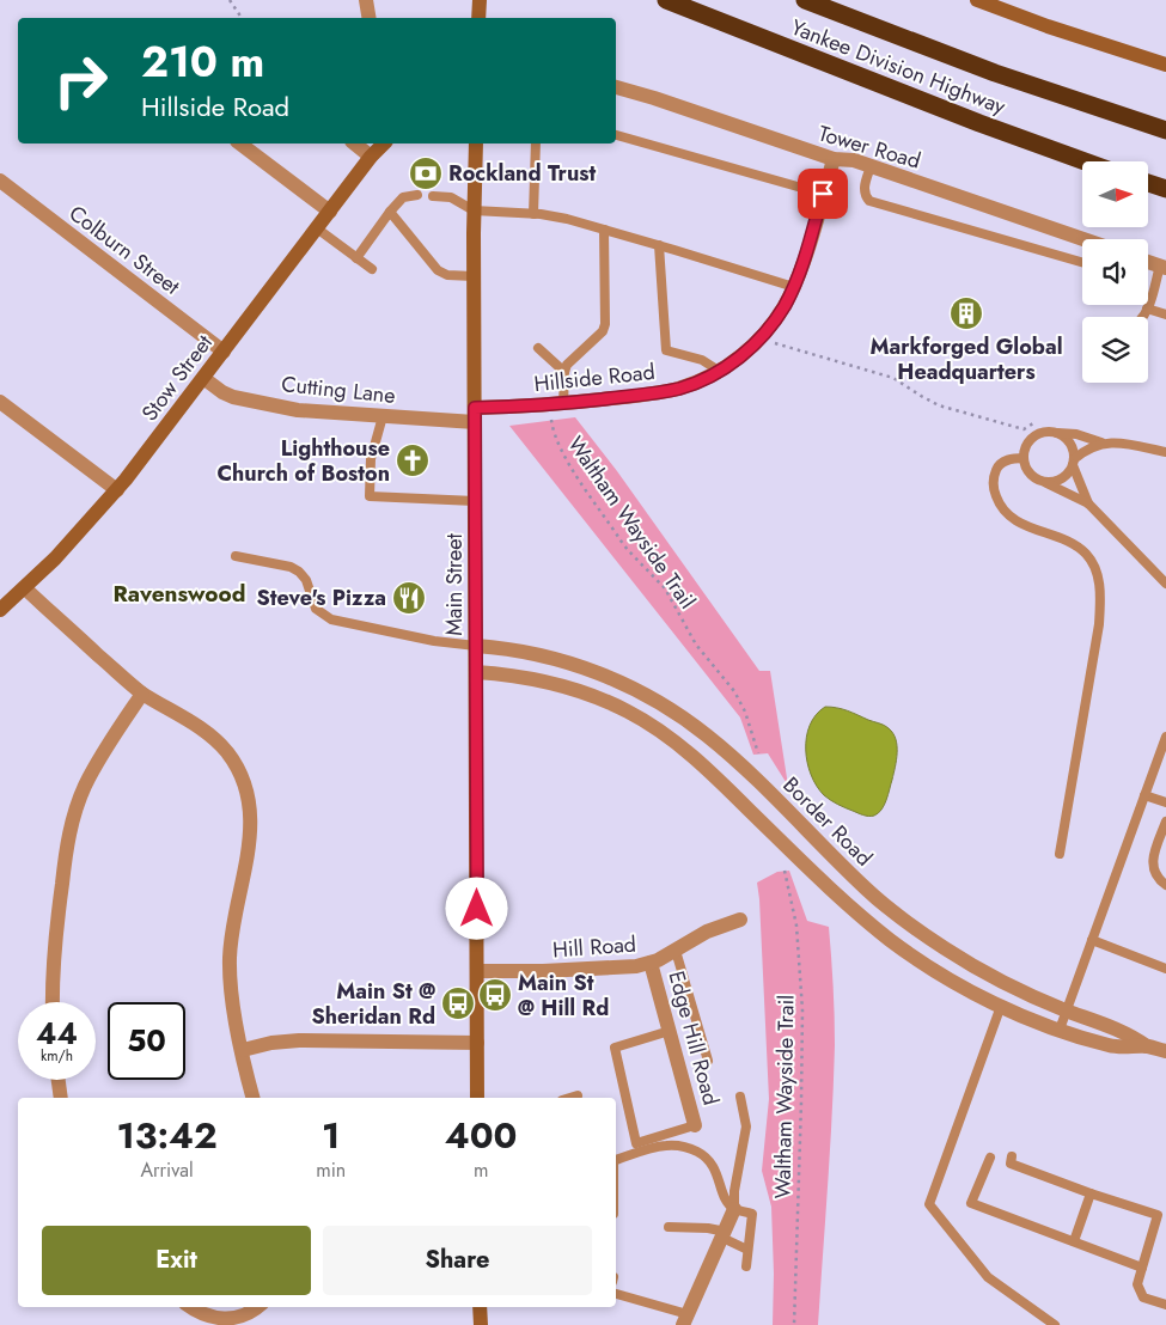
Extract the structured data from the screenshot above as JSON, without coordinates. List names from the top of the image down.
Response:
{
  "streets": {
    "highway": ["Yankee Division Highway"],
    "main road": ["Stow Street", "Main Street"],
    "street": [
      "Tower Road",
      "Colburn Street",
      "Hillside Road",
      "Cutting Lane",
      "Border Road",
      "Hill Road",
      "Edge Hill Road"
    ],
    "path": ["Waltham Wayside Trail"]
  },
  "crossings": [
    ["Tower Road", "Hillside Road"],
    ["Colburn Street", "Stow Street"],
    ["Stow Street", "Cutting Lane"],
    ["Hillside Road", "Cutting Lane"],
    ["Hillside Road", "Main Street"],
    ["Cutting Lane", "Main Street"],
    ["Main Street", "Border Road"],
    ["Main Street", "Hill Road"],
    ["Hill Road", "Edge Hill Road"]
  ],
  "districts": ["Ravenswood"],
  "places": {
    "bank": ["Rockland Trust"],
    "building": ["Markforged Global Headquarters"],
    "church": ["Lighthouse Church of Boston"],
    "restaurant": ["Steve's Pizza"],
    "bus stop": ["Main St @ Hill Rd", "Main St @ Sheridan Rd"]
  },
  "north": "right",
  "page": {
    "turn": ["210 m", "Hillside Road"],
    "speed": "44 km/h",
    "limit": "50",
    "eta": [
      "13:42",
      "Arrival",
      "1",
      "min",
      "400",
      "m"
    ],
    "buttons": ["Exit", "Share"]
  }
}
